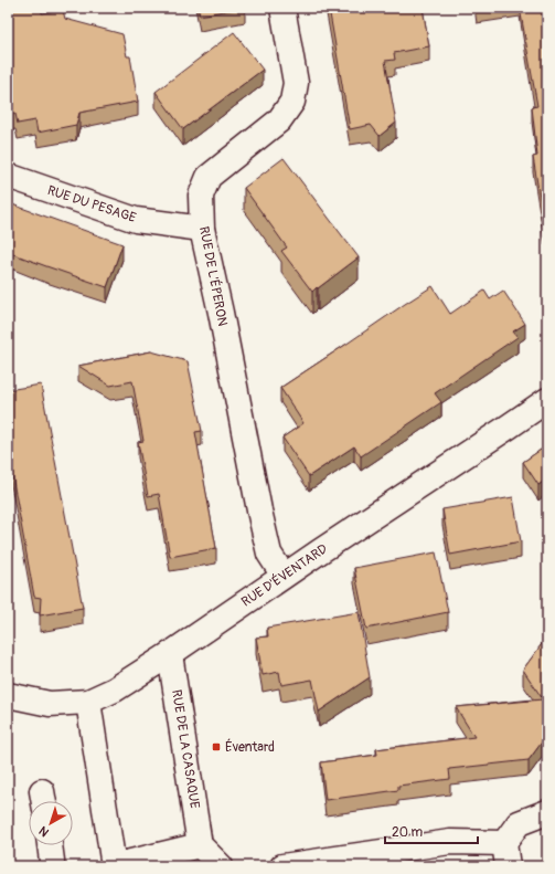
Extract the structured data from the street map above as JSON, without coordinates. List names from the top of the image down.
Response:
{
  "streets": {
    "street": [
      "RUE DU PESAGE",
      "RUE DE L'ÉPERON",
      "RUE D'ÉVENTARD",
      "RUE DE LA CASAQUE"
    ]
  },
  "crossings": [
    ["RUE DU PESAGE", "RUE DE L'ÉPERON"],
    ["RUE DE L'ÉPERON", "RUE D'ÉVENTARD"],
    ["RUE D'ÉVENTARD", "RUE DE LA CASAQUE"]
  ],
  "places": {
    "transit": ["Éventard"]
  },
  "scale_bar": "20 m",
  "north": "bottom left"
}
